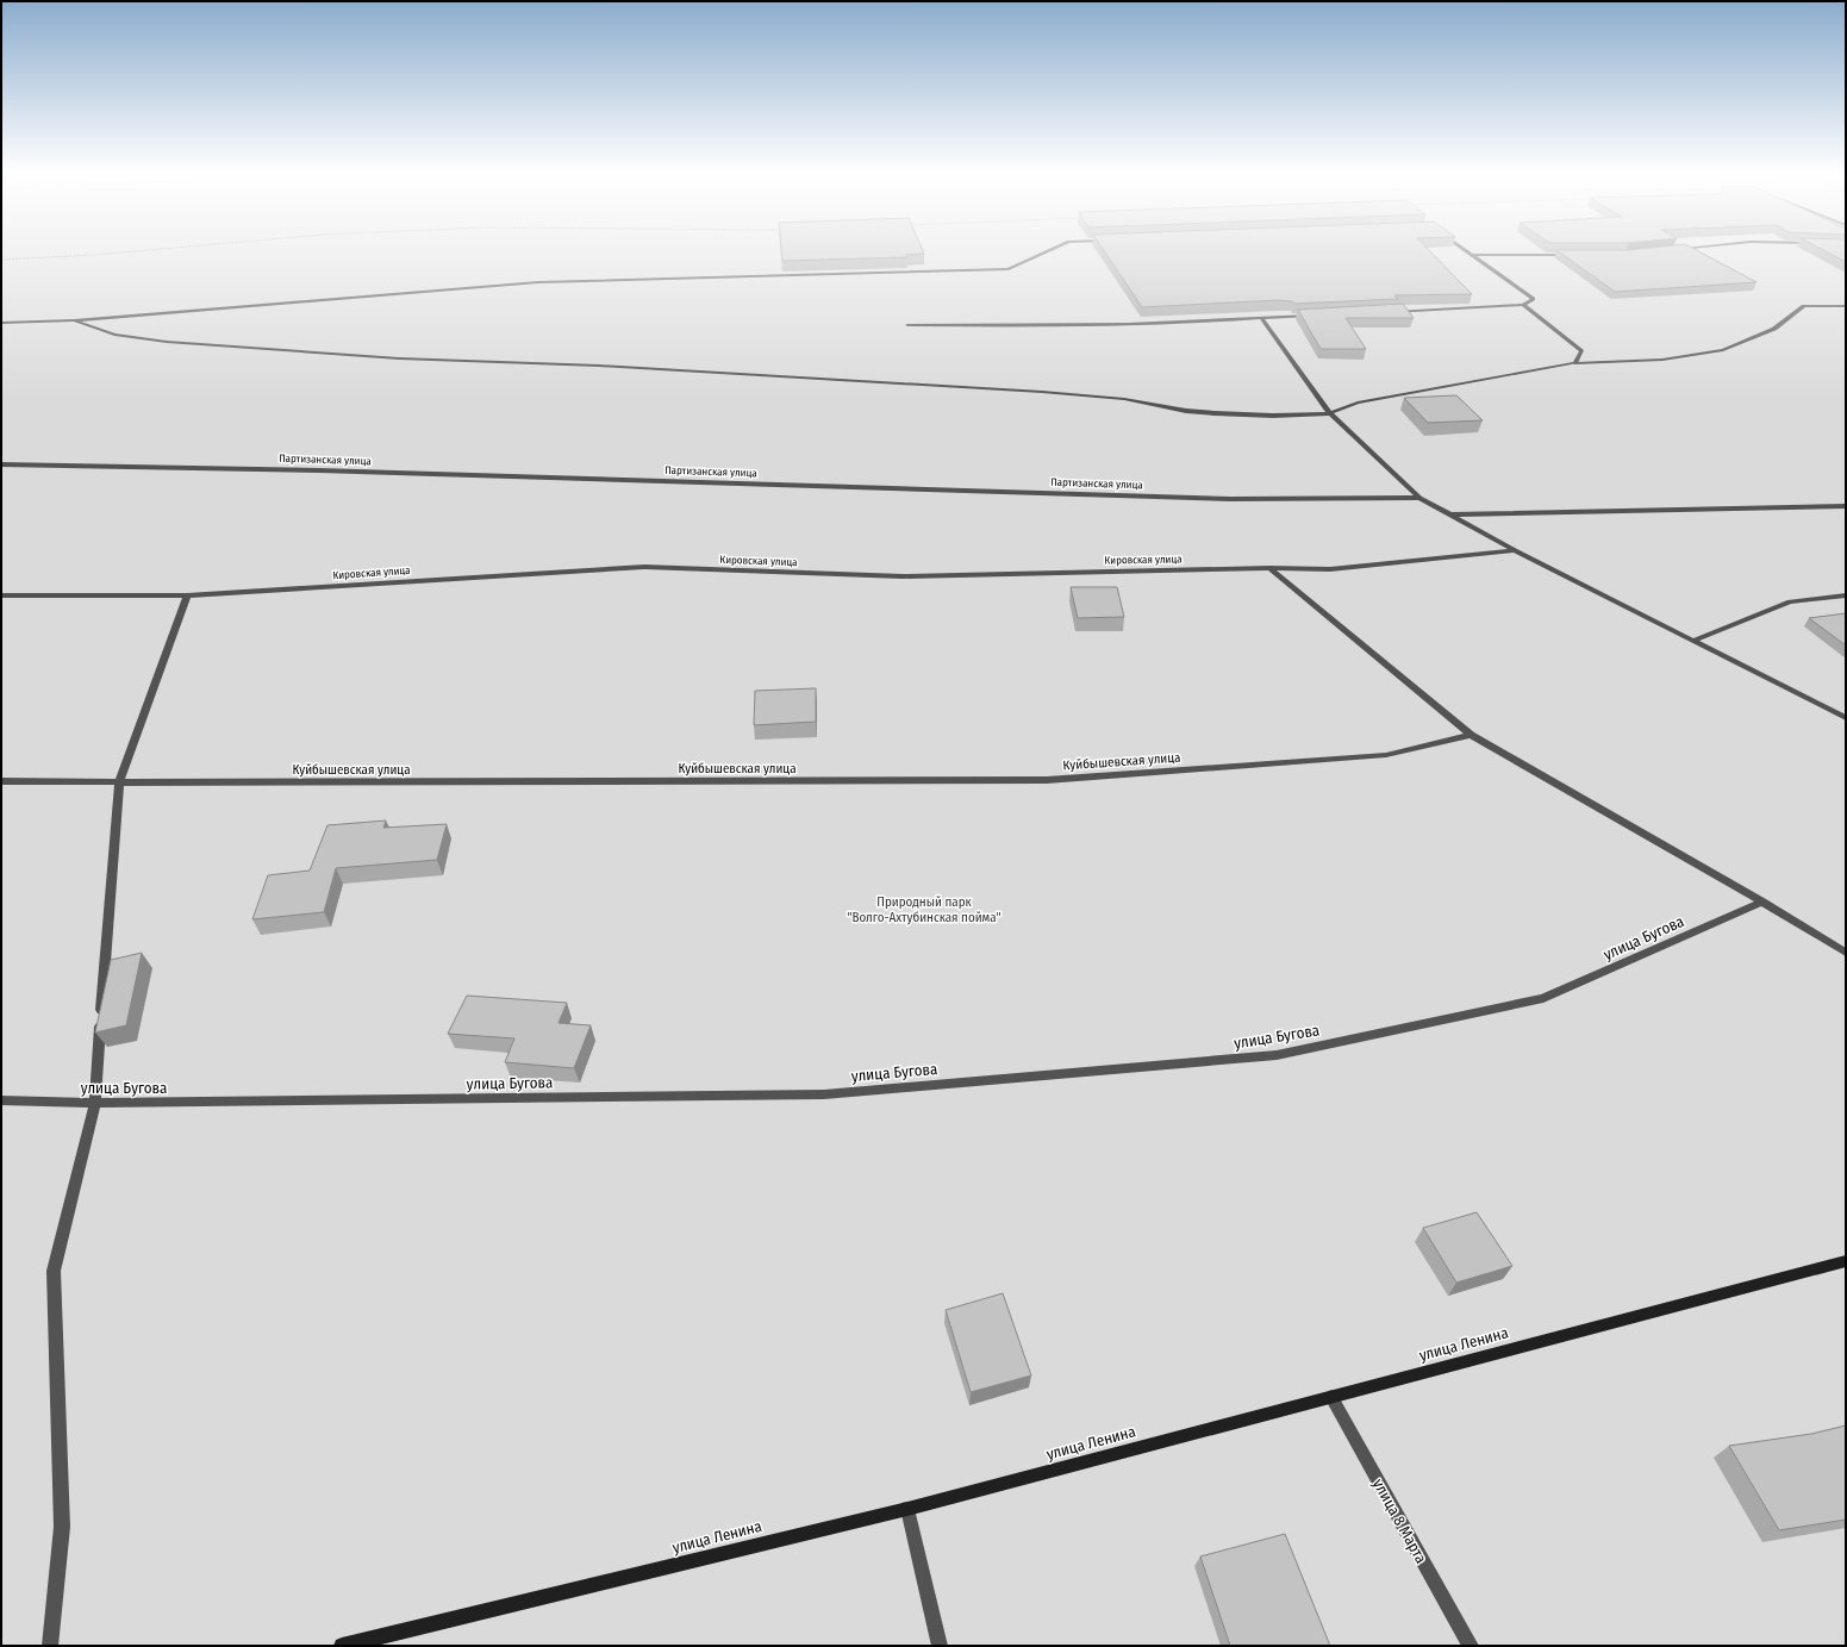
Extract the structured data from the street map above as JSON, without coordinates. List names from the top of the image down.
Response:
{
  "streets": {
    "street": [
      "Партизанская улица",
      "Кировская улица",
      "Куйбышевская улица",
      "улица Бугова",
      "улица Ленина",
      "улица 8 Марта"
    ]
  },
  "crossings": [
    ["улица Ленина", "улица 8 Марта"]
  ],
  "parks": ["Природный парк \"Волго-Ахтубинская пойма\""]
}
